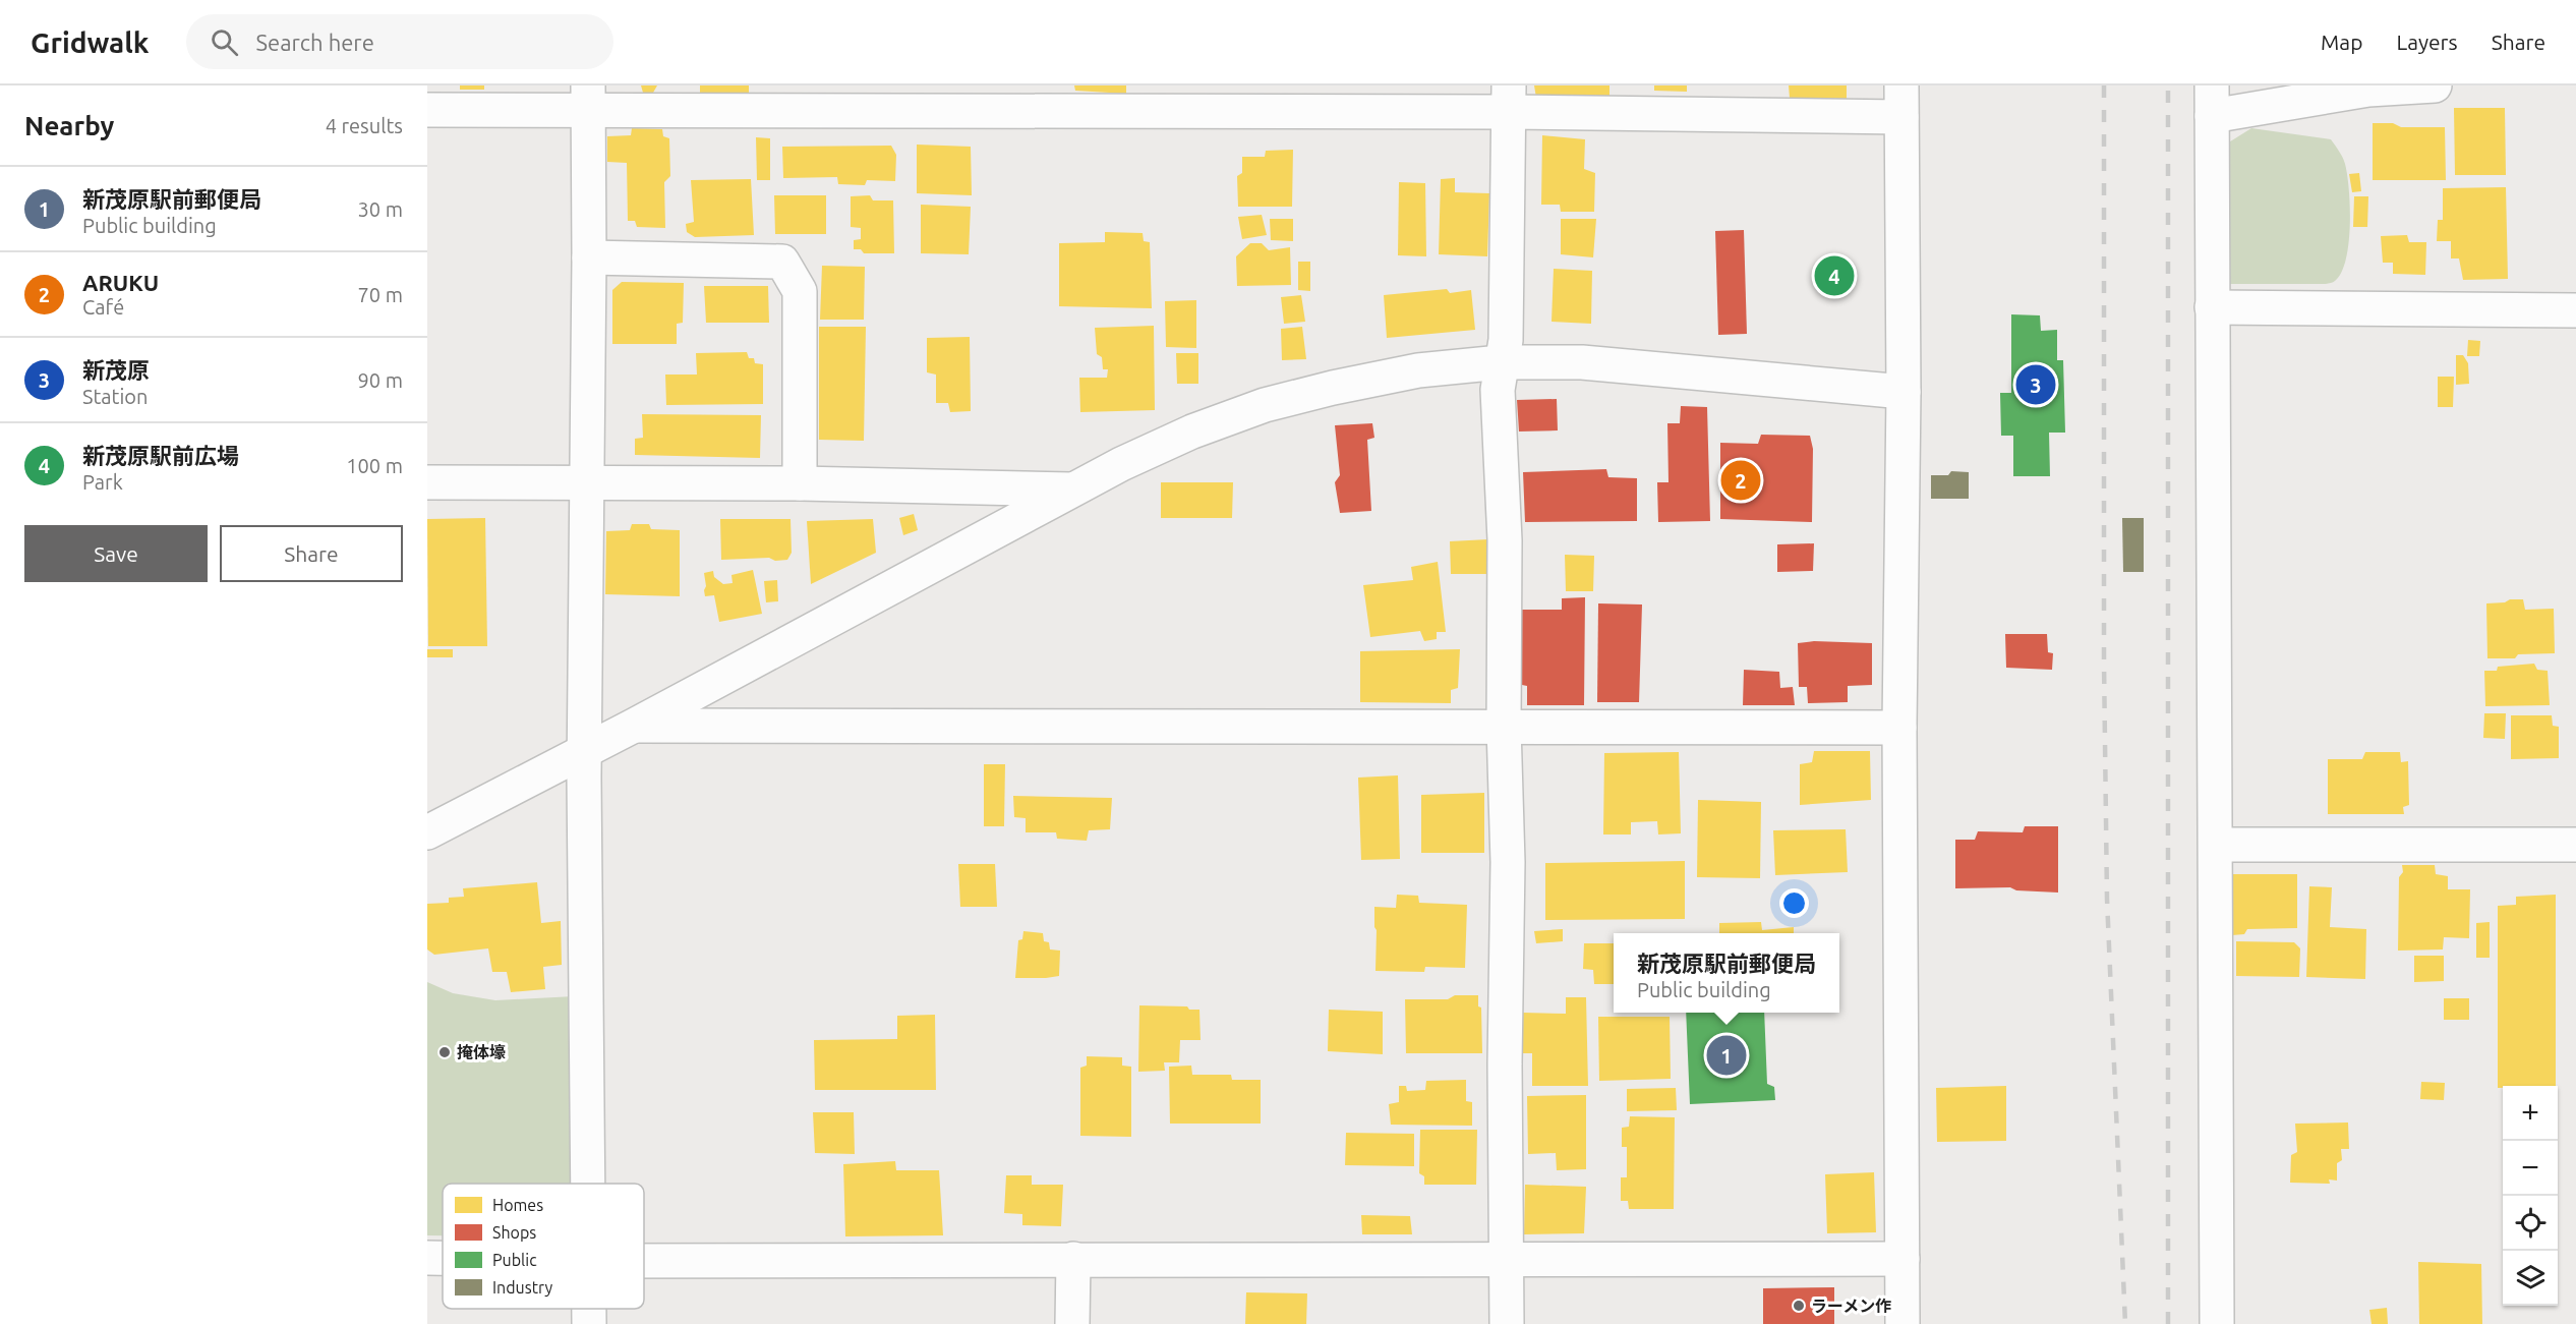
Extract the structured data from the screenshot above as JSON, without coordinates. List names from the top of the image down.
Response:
{
  "places": ["掩体壕", "ラーメン作"],
  "legend": [
    "Homes",
    "Shops",
    "Public",
    "Industry"
  ],
  "page": {
    "header": "Gridwalk",
    "search": "Search here",
    "nav": ["Map", "Layers", "Share"],
    "heading": ["Nearby", "4 results"],
    "list": [
      {
        "mark": "1",
        "name": "新茂原駅前郵便局",
        "note": "Public building",
        "value": "30 m"
      },
      {
        "mark": "2",
        "name": "ARUKU",
        "note": "Café",
        "value": "70 m"
      },
      {
        "mark": "3",
        "name": "新茂原",
        "note": "Station",
        "value": "90 m"
      },
      {
        "mark": "4",
        "name": "新茂原駅前広場",
        "note": "Park",
        "value": "100 m"
      }
    ],
    "pins": [
      "4",
      "3",
      "2",
      "1"
    ],
    "buttons": ["Save", "Share"],
    "popup": ["新茂原駅前郵便局", "Public building"],
    "map_buttons": ["+", "−"]
  }
}
